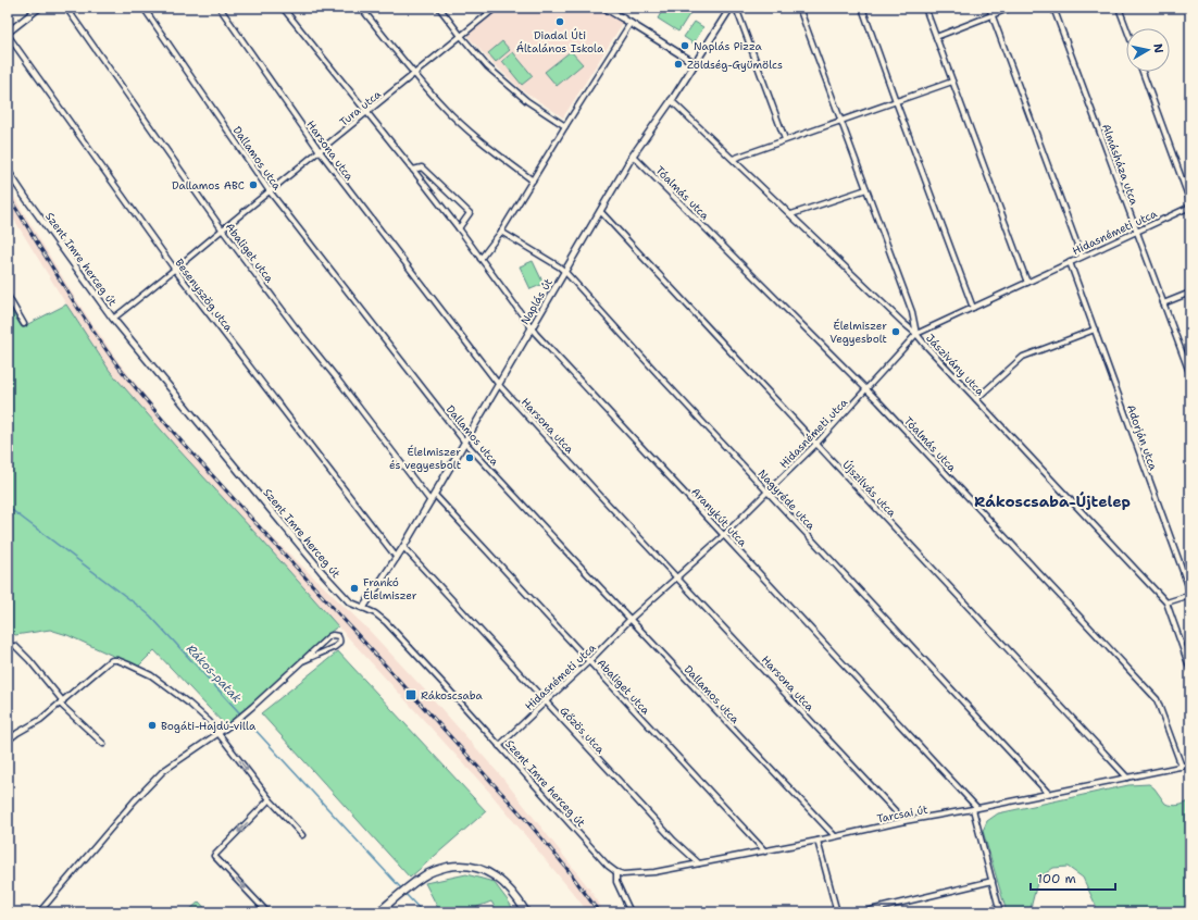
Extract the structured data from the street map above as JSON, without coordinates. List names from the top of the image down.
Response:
{
  "streets": {
    "street": [
      "Tura utca",
      "Harsona utca",
      "Dallamos utca",
      "Almásháza utca",
      "Tóalmás utca",
      "Hidasnémeti utca",
      "Abaliget utca",
      "Szent Imre herceg út",
      "Besenyszög utca",
      "Naplás út",
      "Jászivány utca",
      "Adorján utca",
      "Újszilvás utca",
      "Nagyréde utca",
      "Aranykút utca",
      "Gőzös utca",
      "Tarcsai út"
    ]
  },
  "crossings": [
    ["Tura utca", "Harsona utca"],
    ["Tura utca", "Dallamos utca"],
    ["Tura utca", "Abaliget utca"],
    ["Tura utca", "Szent Imre herceg út"],
    ["Tura utca", "Besenyszög utca"],
    ["Tura utca", "Aranykút utca"],
    ["Harsona utca", "Hidasnémeti utca"],
    ["Harsona utca", "Naplás út"],
    ["Harsona utca", "Tarcsai út"],
    ["Dallamos utca", "Hidasnémeti utca"],
    ["Dallamos utca", "Naplás út"],
    ["Dallamos utca", "Tarcsai út"],
    ["Almásháza utca", "Hidasnémeti utca"],
    ["Tóalmás utca", "Hidasnémeti utca"],
    ["Tóalmás utca", "Naplás út"],
    ["Tóalmás utca", "Tarcsai út"],
    ["Hidasnémeti utca", "Abaliget utca"],
    ["Hidasnémeti utca", "Szent Imre herceg út"],
    ["Hidasnémeti utca", "Jászivány utca"],
    ["Hidasnémeti utca", "Adorján utca"],
    ["Hidasnémeti utca", "Újszilvás utca"],
    ["Hidasnémeti utca", "Nagyréde utca"],
    ["Hidasnémeti utca", "Aranykút utca"],
    ["Hidasnémeti utca", "Gőzös utca"],
    ["Abaliget utca", "Naplás út"],
    ["Abaliget utca", "Tarcsai út"],
    ["Szent Imre herceg út", "Naplás út"],
    ["Szent Imre herceg út", "Tarcsai út"],
    ["Besenyszög utca", "Naplás út"],
    ["Naplás út", "Jászivány utca"],
    ["Naplás út", "Újszilvás utca"],
    ["Naplás út", "Nagyréde utca"],
    ["Naplás út", "Aranykút utca"],
    ["Naplás út", "Gőzös utca"],
    ["Jászivány utca", "Adorján utca"],
    ["Újszilvás utca", "Tarcsai út"],
    ["Nagyréde utca", "Tarcsai út"],
    ["Aranykút utca", "Tarcsai út"],
    ["Gőzös utca", "Tarcsai út"]
  ],
  "districts": ["Rákoscsaba-Újtelep"],
  "water": ["Rákos-patak"],
  "places": {
    "other": [
      "Diadal Úti Általános Iskola",
      "Naplás Pizza",
      "Zöldség-Gyümölcs",
      "Dallamos ABC",
      "Élelmiszer Vegyesbolt",
      "Élelmiszer és vegyesbolt",
      "Frankó Élelmiszer",
      "Bogáti-Hajdú-villa"
    ],
    "transit": ["Rákoscsaba"]
  },
  "scale_bar": "100 m",
  "north": "right"
}
